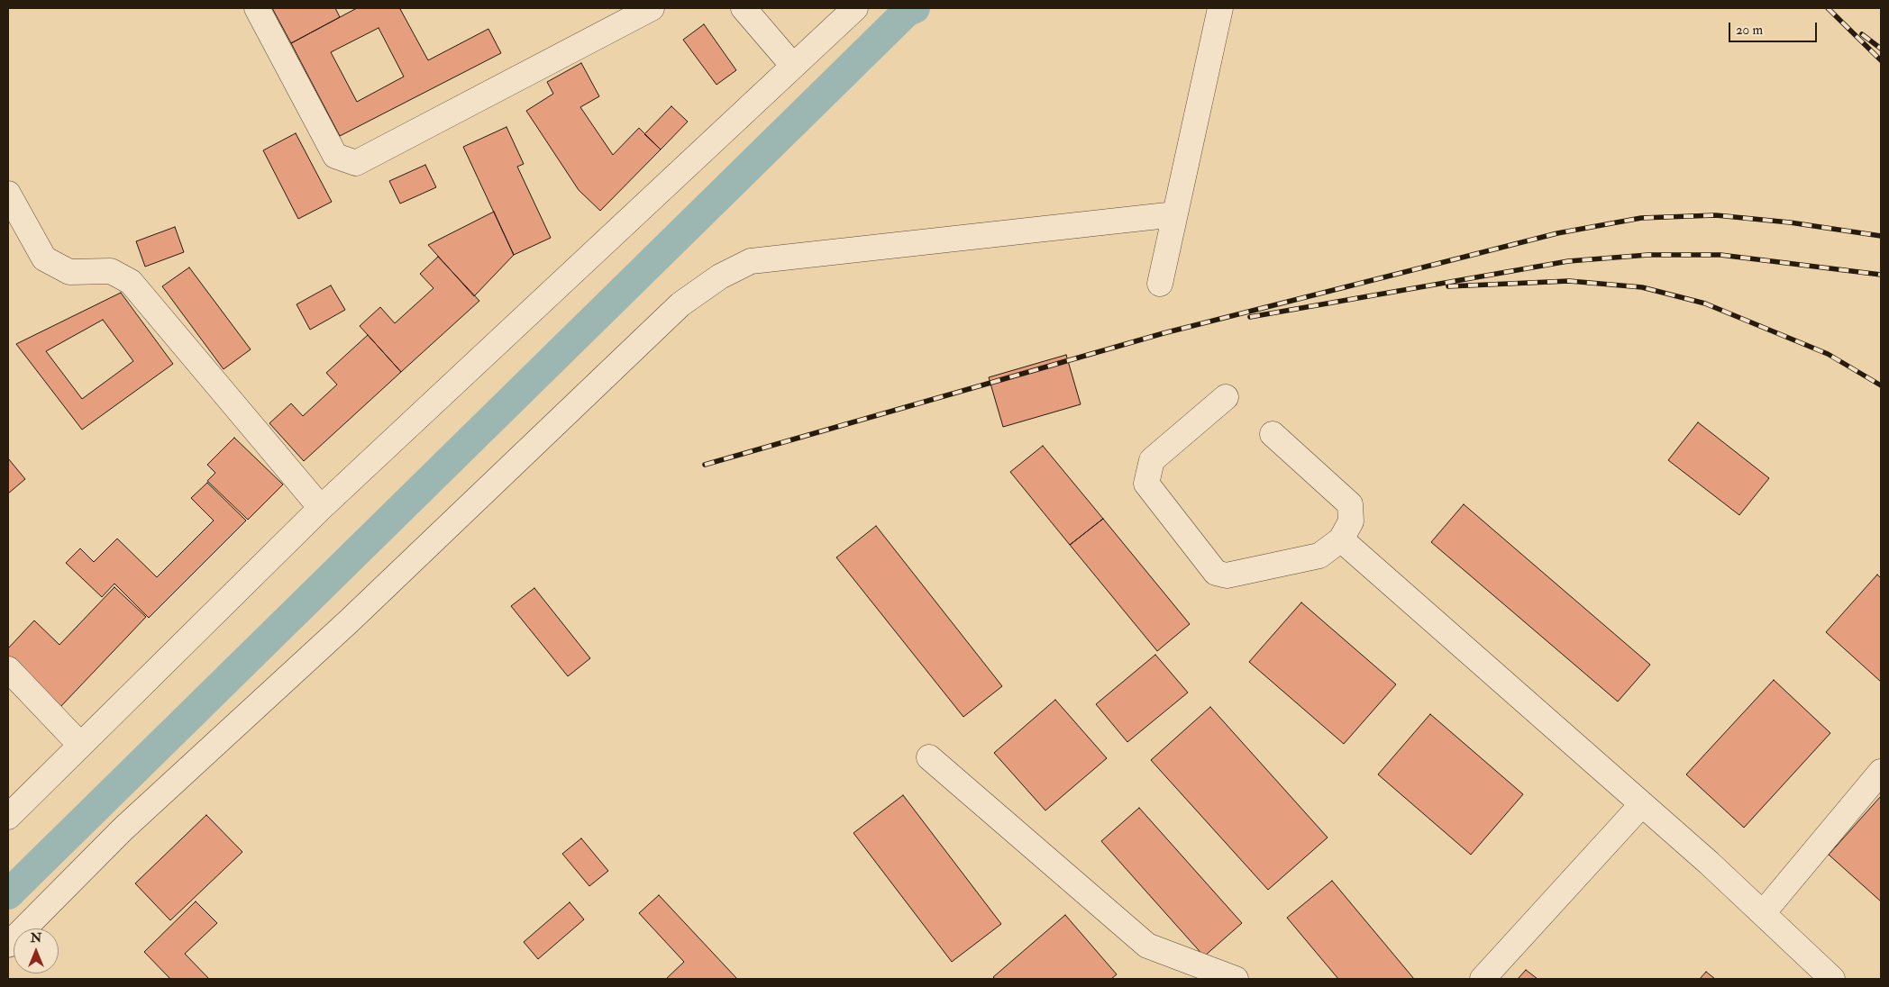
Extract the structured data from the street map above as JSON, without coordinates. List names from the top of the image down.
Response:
{
  "scale_bar": "20 m",
  "north": "top"
}
